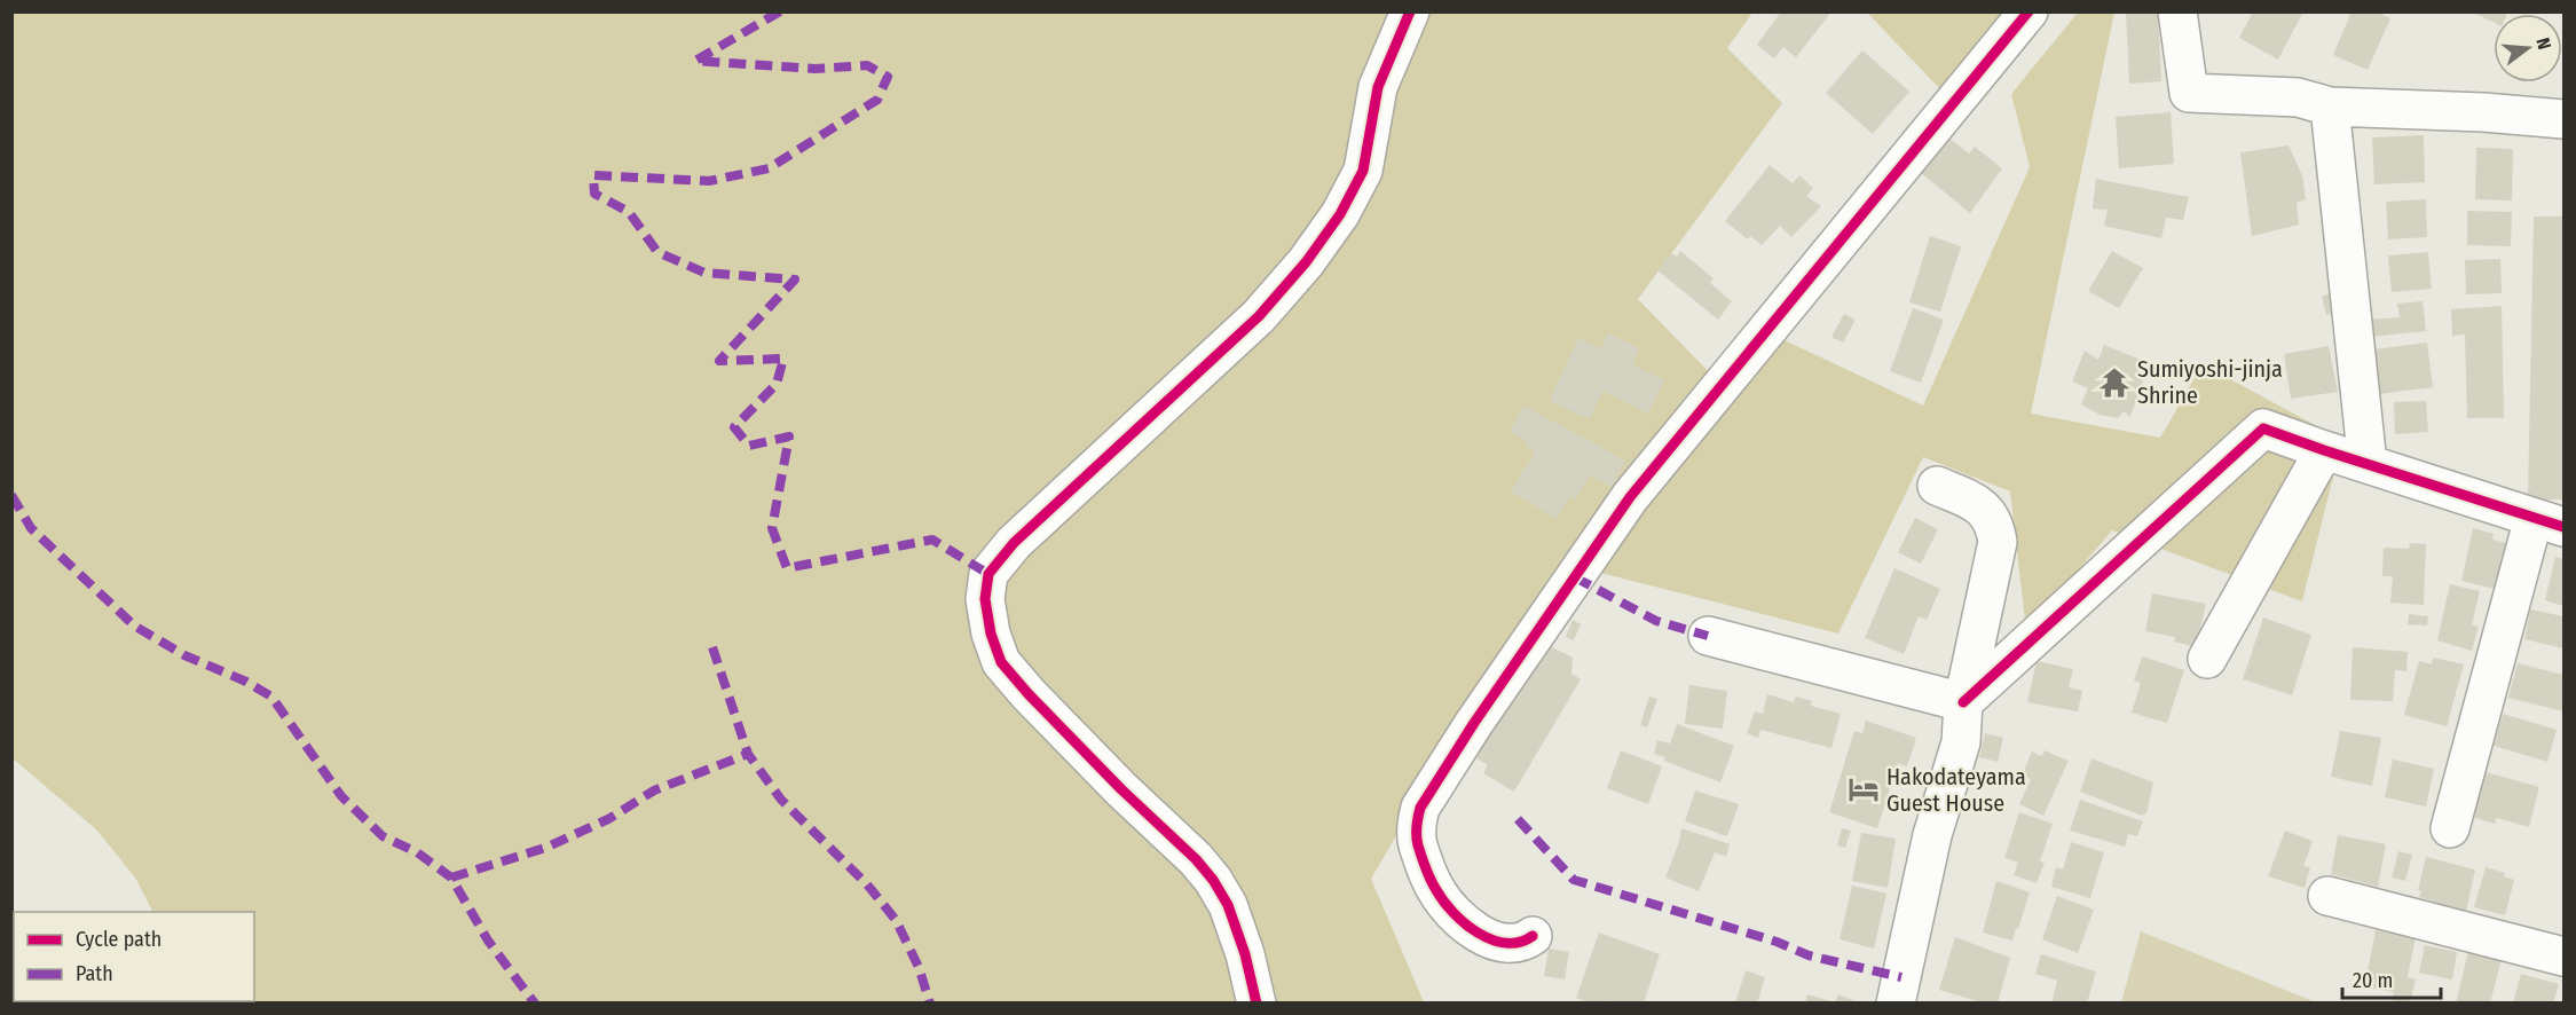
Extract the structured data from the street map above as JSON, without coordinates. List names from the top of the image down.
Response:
{
  "places": {
    "temple": ["Sumiyoshi-jinja Shrine"],
    "hotel": ["Hakodateyama Guest House"]
  },
  "legend": ["Cycle path", "Path"],
  "scale_bar": "20 m",
  "north": "right"
}
